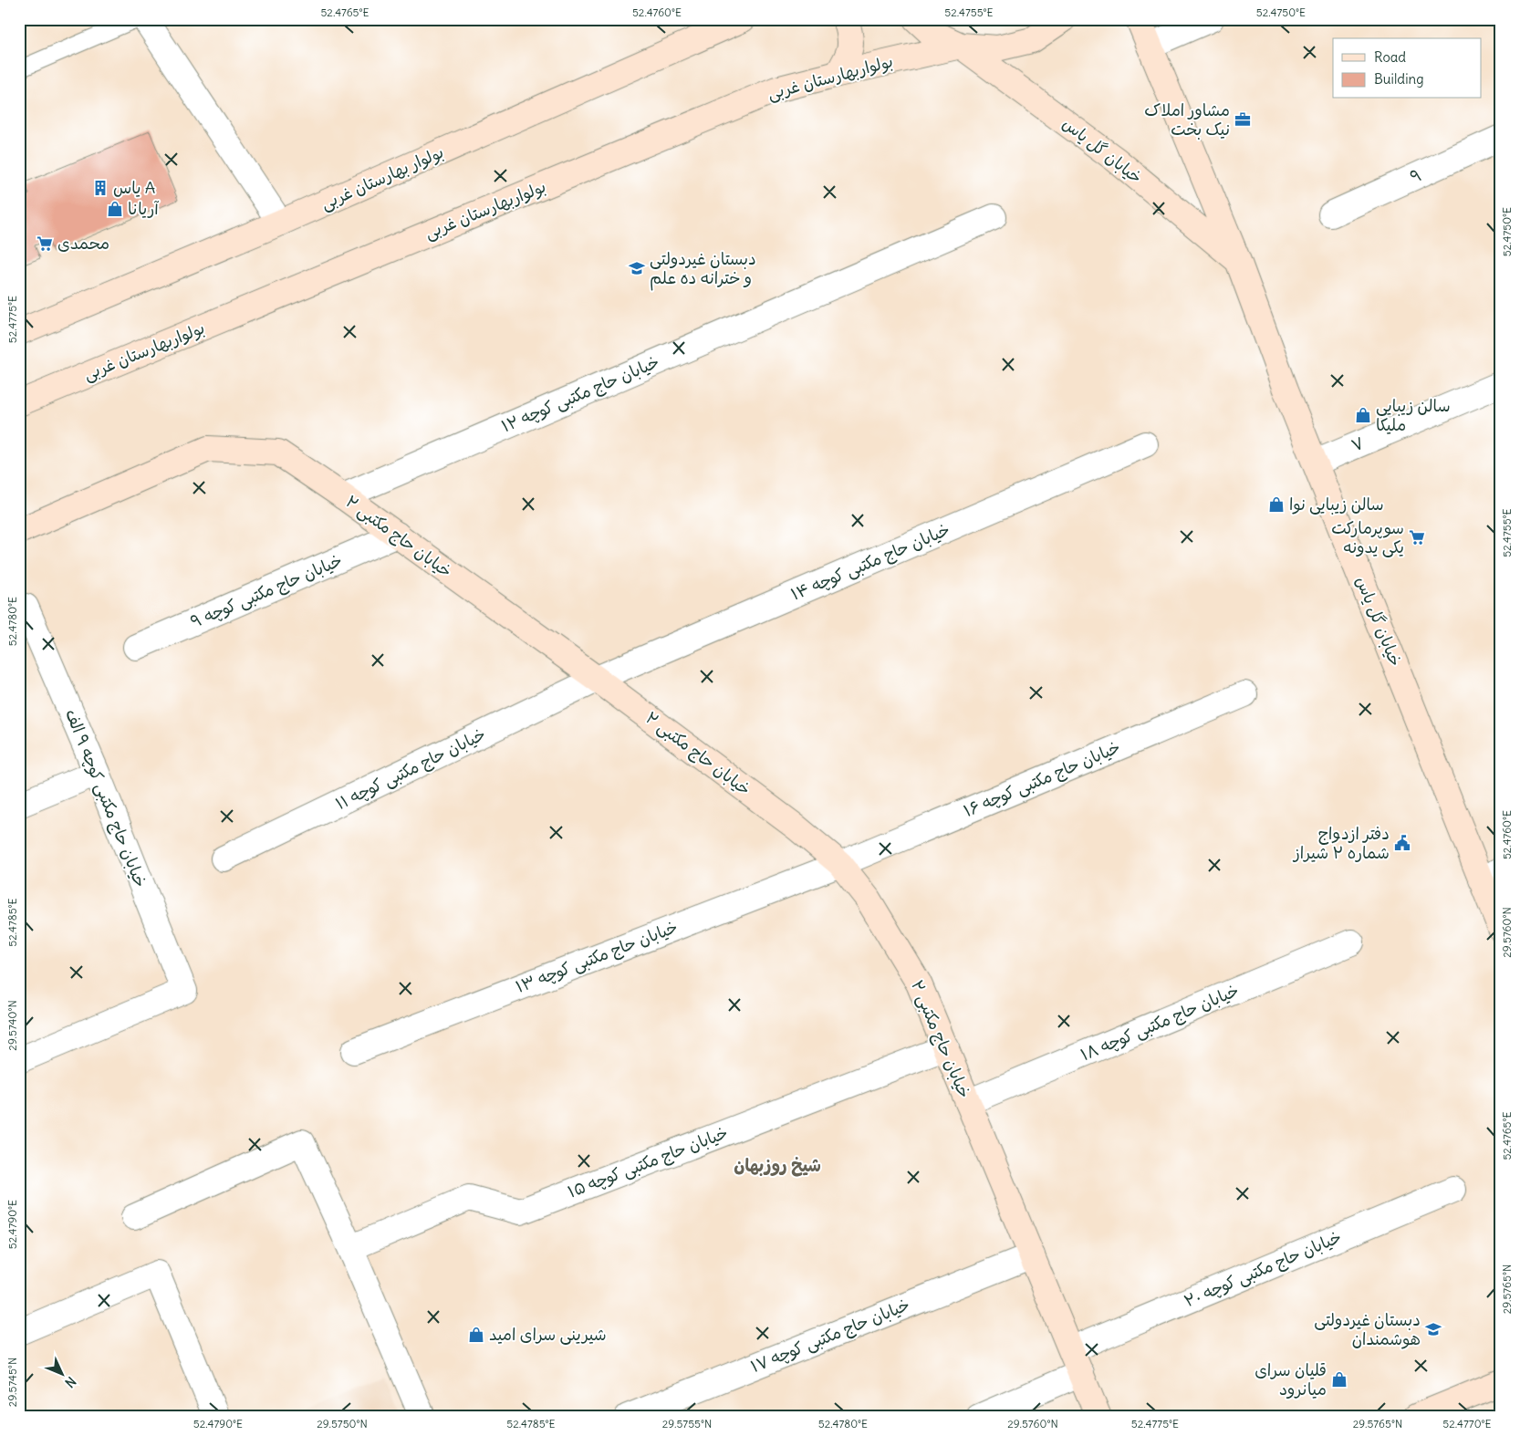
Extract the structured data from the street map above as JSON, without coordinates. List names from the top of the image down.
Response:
{
  "streets": {
    "street": [
      "بولواربهارستان غربی",
      "خیابان گل یاس",
      "۹",
      "بولوار بهارستان غربی",
      "خیابان حاج مکتبی کوچه ۱۲",
      "۷",
      "خیابان حاج مکتبی ۲",
      "خیابان حاج مکتبی کوچه ۱۴",
      "خیابان حاج مکتبی کوچه ۹",
      "خیابان حاج مکتبی کوچه ۱۱",
      "خیابان حاج مکتبی کوچه ۱۶",
      "خیابان حاج مکتبی کوچه ۹ الف",
      "خیابان حاج مکتبی کوچه ۱۳",
      "خیابان حاج مکتبی کوچه ۱۸",
      "خیابان حاج مکتبی کوچه ۱۵",
      "خیابان حاج مکتبی کوچه ۲۰",
      "خیابان حاج مکتبی کوچه ۱۷"
    ]
  },
  "crossings": [
    ["بولواربهارستان غربی", "خیابان گل یاس"],
    ["خیابان گل یاس", "۷"],
    ["خیابان حاج مکتبی کوچه ۱۲", "خیابان حاج مکتبی ۲"],
    ["خیابان حاج مکتبی ۲", "خیابان حاج مکتبی کوچه ۱۴"],
    ["خیابان حاج مکتبی ۲", "خیابان حاج مکتبی کوچه ۹"],
    ["خیابان حاج مکتبی ۲", "خیابان حاج مکتبی کوچه ۱۱"],
    ["خیابان حاج مکتبی ۲", "خیابان حاج مکتبی کوچه ۱۶"],
    ["خیابان حاج مکتبی ۲", "خیابان حاج مکتبی کوچه ۱۳"],
    ["خیابان حاج مکتبی ۲", "خیابان حاج مکتبی کوچه ۱۸"],
    ["خیابان حاج مکتبی ۲", "خیابان حاج مکتبی کوچه ۱۵"],
    ["خیابان حاج مکتبی ۲", "خیابان حاج مکتبی کوچه ۲۰"],
    ["خیابان حاج مکتبی ۲", "خیابان حاج مکتبی کوچه ۱۷"],
    ["خیابان حاج مکتبی کوچه ۱۴", "خیابان حاج مکتبی کوچه ۱۱"],
    ["خیابان حاج مکتبی کوچه ۱۶", "خیابان حاج مکتبی کوچه ۱۳"]
  ],
  "districts": ["شیخ روزبهان"],
  "places": {
    "office": ["مشاور املاک نیک بخت"],
    "building": ["یاس A"],
    "shop": [
      "آریانا",
      "سالن زیبایی ملیکا",
      "سالن زیبایی نوا",
      "شیرینی سرای امید",
      "قلیان سرای میانرود"
    ],
    "supermarket": ["محمدی", "سوپرمارکت یکی یدونه"],
    "school or university": ["دبستان غیردولتی و خترانه ده علم", "دبستان غیردولتی هوشمندان"],
    "public building": ["دفتر ازدواج شماره ۲ شیراز"]
  },
  "legend": ["Road", "Building"],
  "north": "bottom right",
  "coordinates": [
    "52.4765°E",
    "52.4760°E",
    "52.4755°E",
    "52.4750°E",
    "52.4775°E",
    "52.4780°E",
    "52.4785°E",
    "29.5760°N",
    "29.5740°N",
    "52.4790°E",
    "29.5765°N",
    "29.5745°N",
    "29.5750°N",
    "29.5755°N",
    "52.4770°E"
  ]
}
